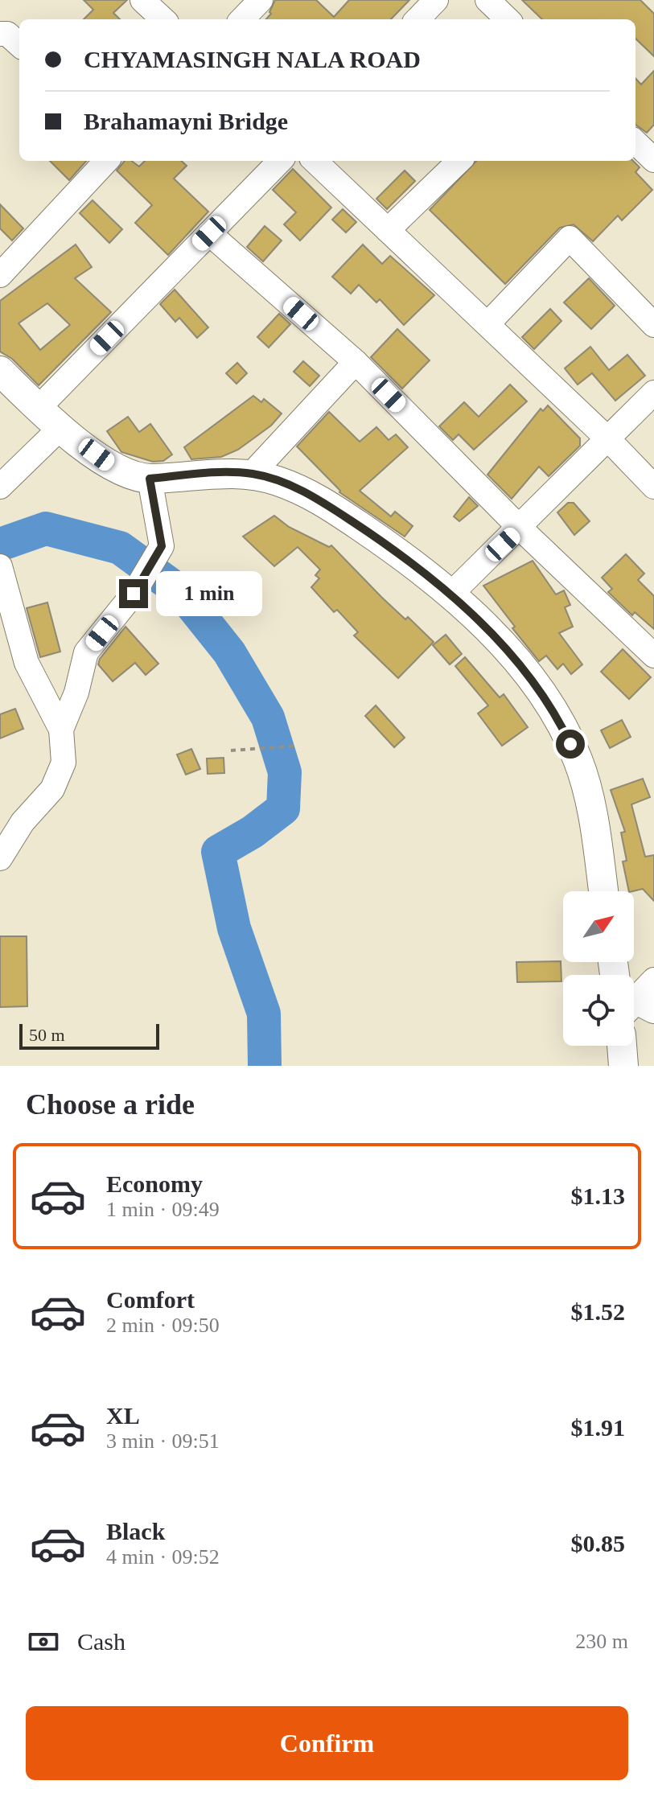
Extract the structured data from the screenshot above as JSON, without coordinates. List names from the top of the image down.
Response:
{
  "scale_bar": "50 m",
  "north": "top right",
  "page": {
    "banner": ["CHYAMASINGH NALA ROAD", "Brahamayni Bridge"],
    "bubble": "1 min",
    "scale": "50 m",
    "heading": "Choose a ride",
    "list": [
      {
        "name": "Economy",
        "note": "1 min · 09:49",
        "value": "$1.13"
      },
      {
        "name": "Comfort",
        "note": "2 min · 09:50",
        "value": "$1.52"
      },
      {
        "name": "XL",
        "note": "3 min · 09:51",
        "value": "$1.91"
      },
      {
        "name": "Black",
        "note": "4 min · 09:52",
        "value": "$0.85"
      }
    ],
    "pay": ["Cash", "230 m"],
    "buttons": "Confirm"
  }
}
